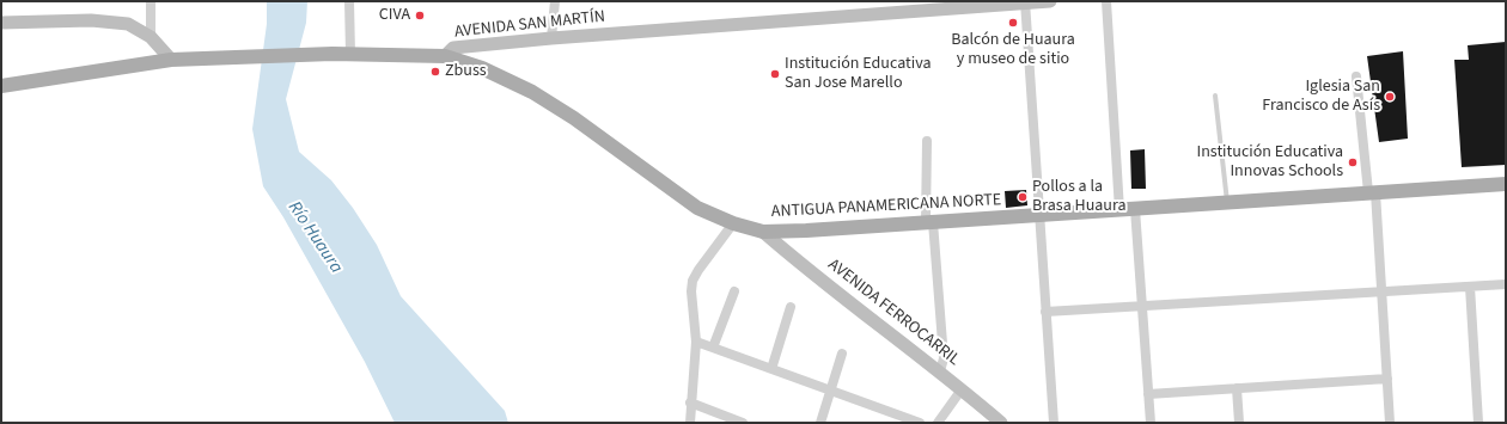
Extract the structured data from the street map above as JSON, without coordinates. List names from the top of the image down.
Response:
{
  "streets": {
    "main road": ["AVENIDA SAN MARTÍN", "ANTIGUA PANAMERICANA NORTE", "AVENIDA FERROCARRIL"]
  },
  "crossings": [
    ["AVENIDA SAN MARTÍN", "ANTIGUA PANAMERICANA NORTE"],
    ["ANTIGUA PANAMERICANA NORTE", "AVENIDA FERROCARRIL"]
  ],
  "water": ["Río Huaura"],
  "places": [
    "CIVA",
    "Balcón de Huaura y museo de sitio",
    "Zbuss",
    "Institución Educativa San Jose Marello",
    "Iglesia San Francisco de Asís",
    "Institución Educativa Innovas Schools",
    "Pollos a la Brasa Huaura"
  ]
}
